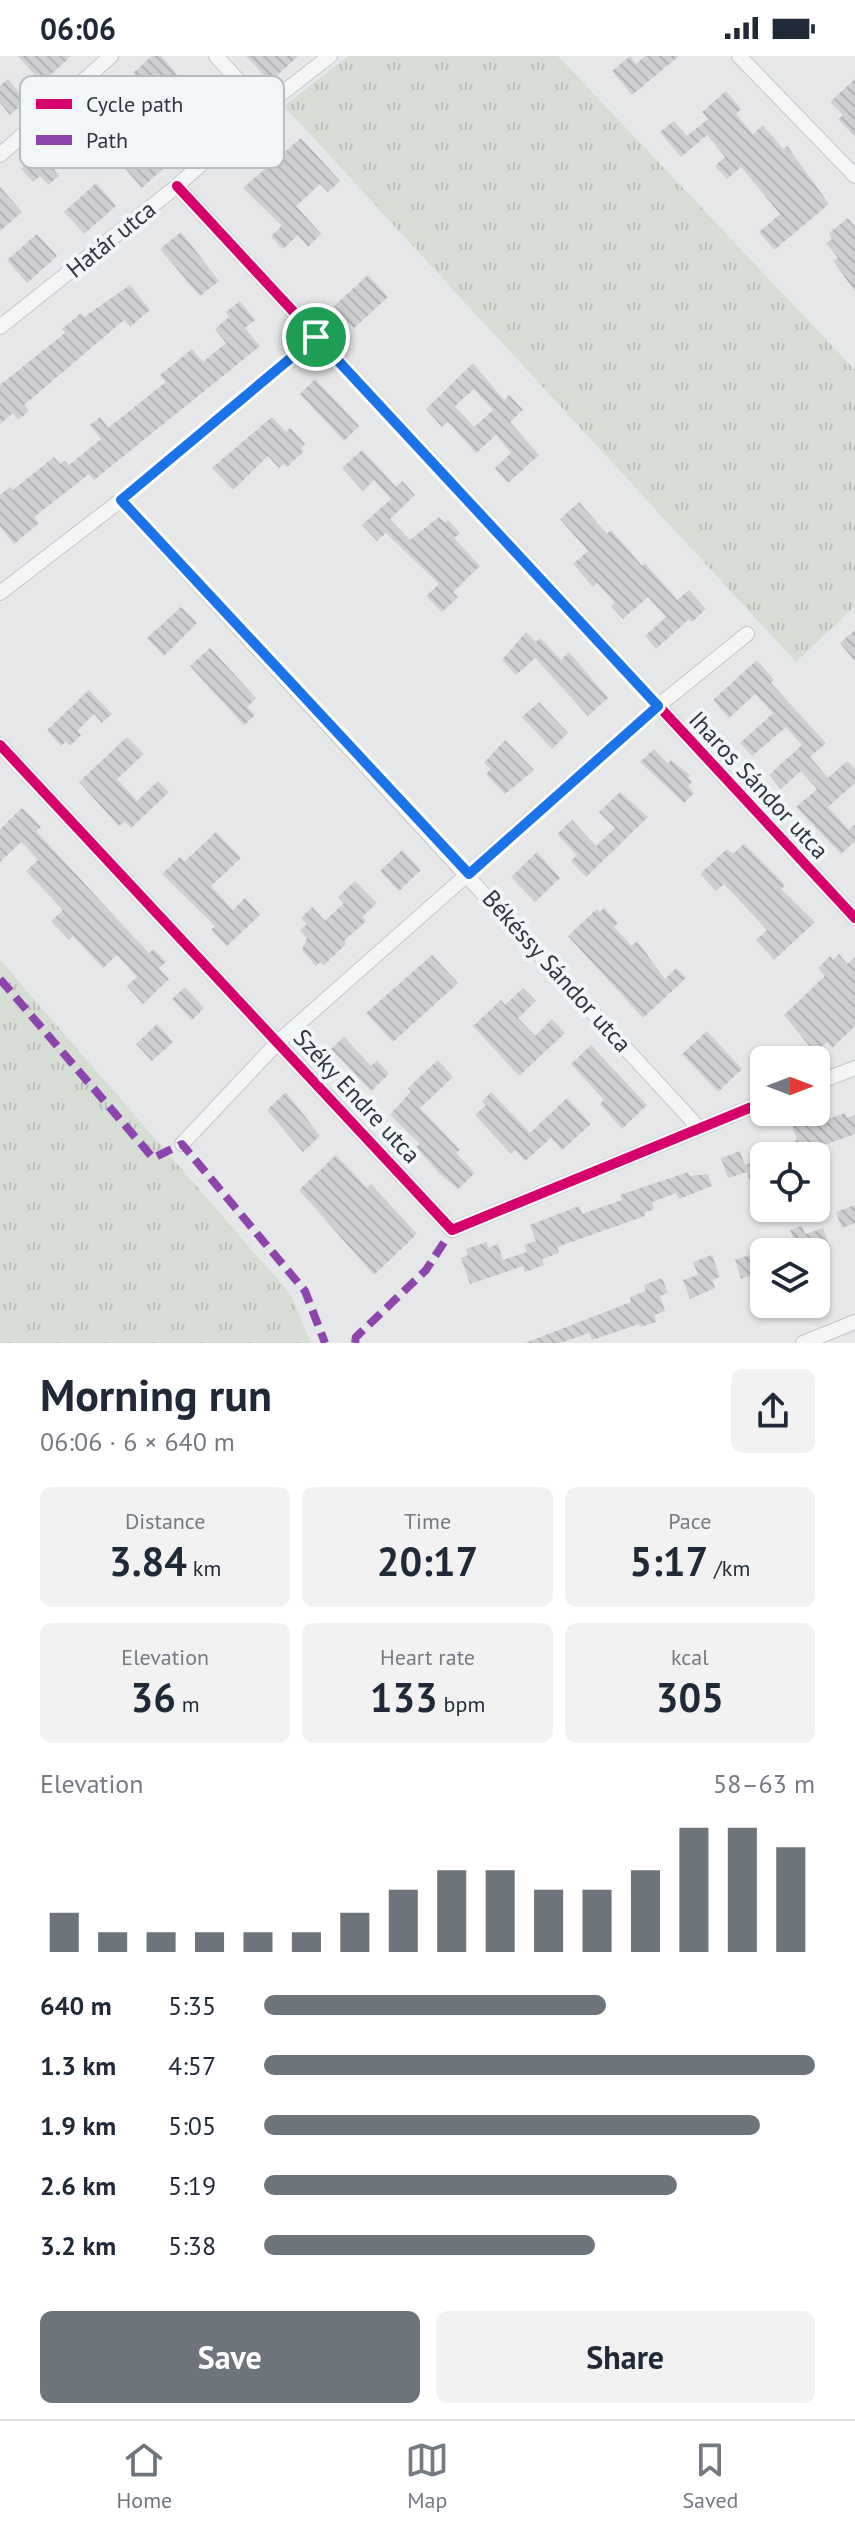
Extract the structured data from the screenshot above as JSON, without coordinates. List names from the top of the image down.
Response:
{
  "streets": {
    "street": [
      "Határ utca",
      "Iharos Sándor utca",
      "Békéssy Sándor utca",
      "Széky Endre utca"
    ]
  },
  "crossings": [
    ["Határ utca", "Iharos Sándor utca"],
    ["Békéssy Sándor utca", "Széky Endre utca"]
  ],
  "legend": ["Cycle path", "Path"],
  "north": "right",
  "page": {
    "status": "06:06",
    "heading": ["Morning run", "06:06 · 6 × 640 m"],
    "stats": [
      ["Distance", "3.84 km"],
      ["Time", "20:17"],
      ["Pace", "5:17 /km"],
      ["Elevation", "36 m"],
      ["Heart rate", "133 bpm"],
      ["kcal", "305"]
    ],
    "chart": ["Elevation", "58–63 m"],
    "list": [
      {
        "name": "640 m",
        "note": "5:35"
      },
      {
        "name": "1.3 km",
        "note": "4:57"
      },
      {
        "name": "1.9 km",
        "note": "5:05"
      },
      {
        "name": "2.6 km",
        "note": "5:19"
      },
      {
        "name": "3.2 km",
        "note": "5:38"
      }
    ],
    "buttons": ["Save", "Share"],
    "tabs": ["Home", "Map", "Saved"]
  }
}
